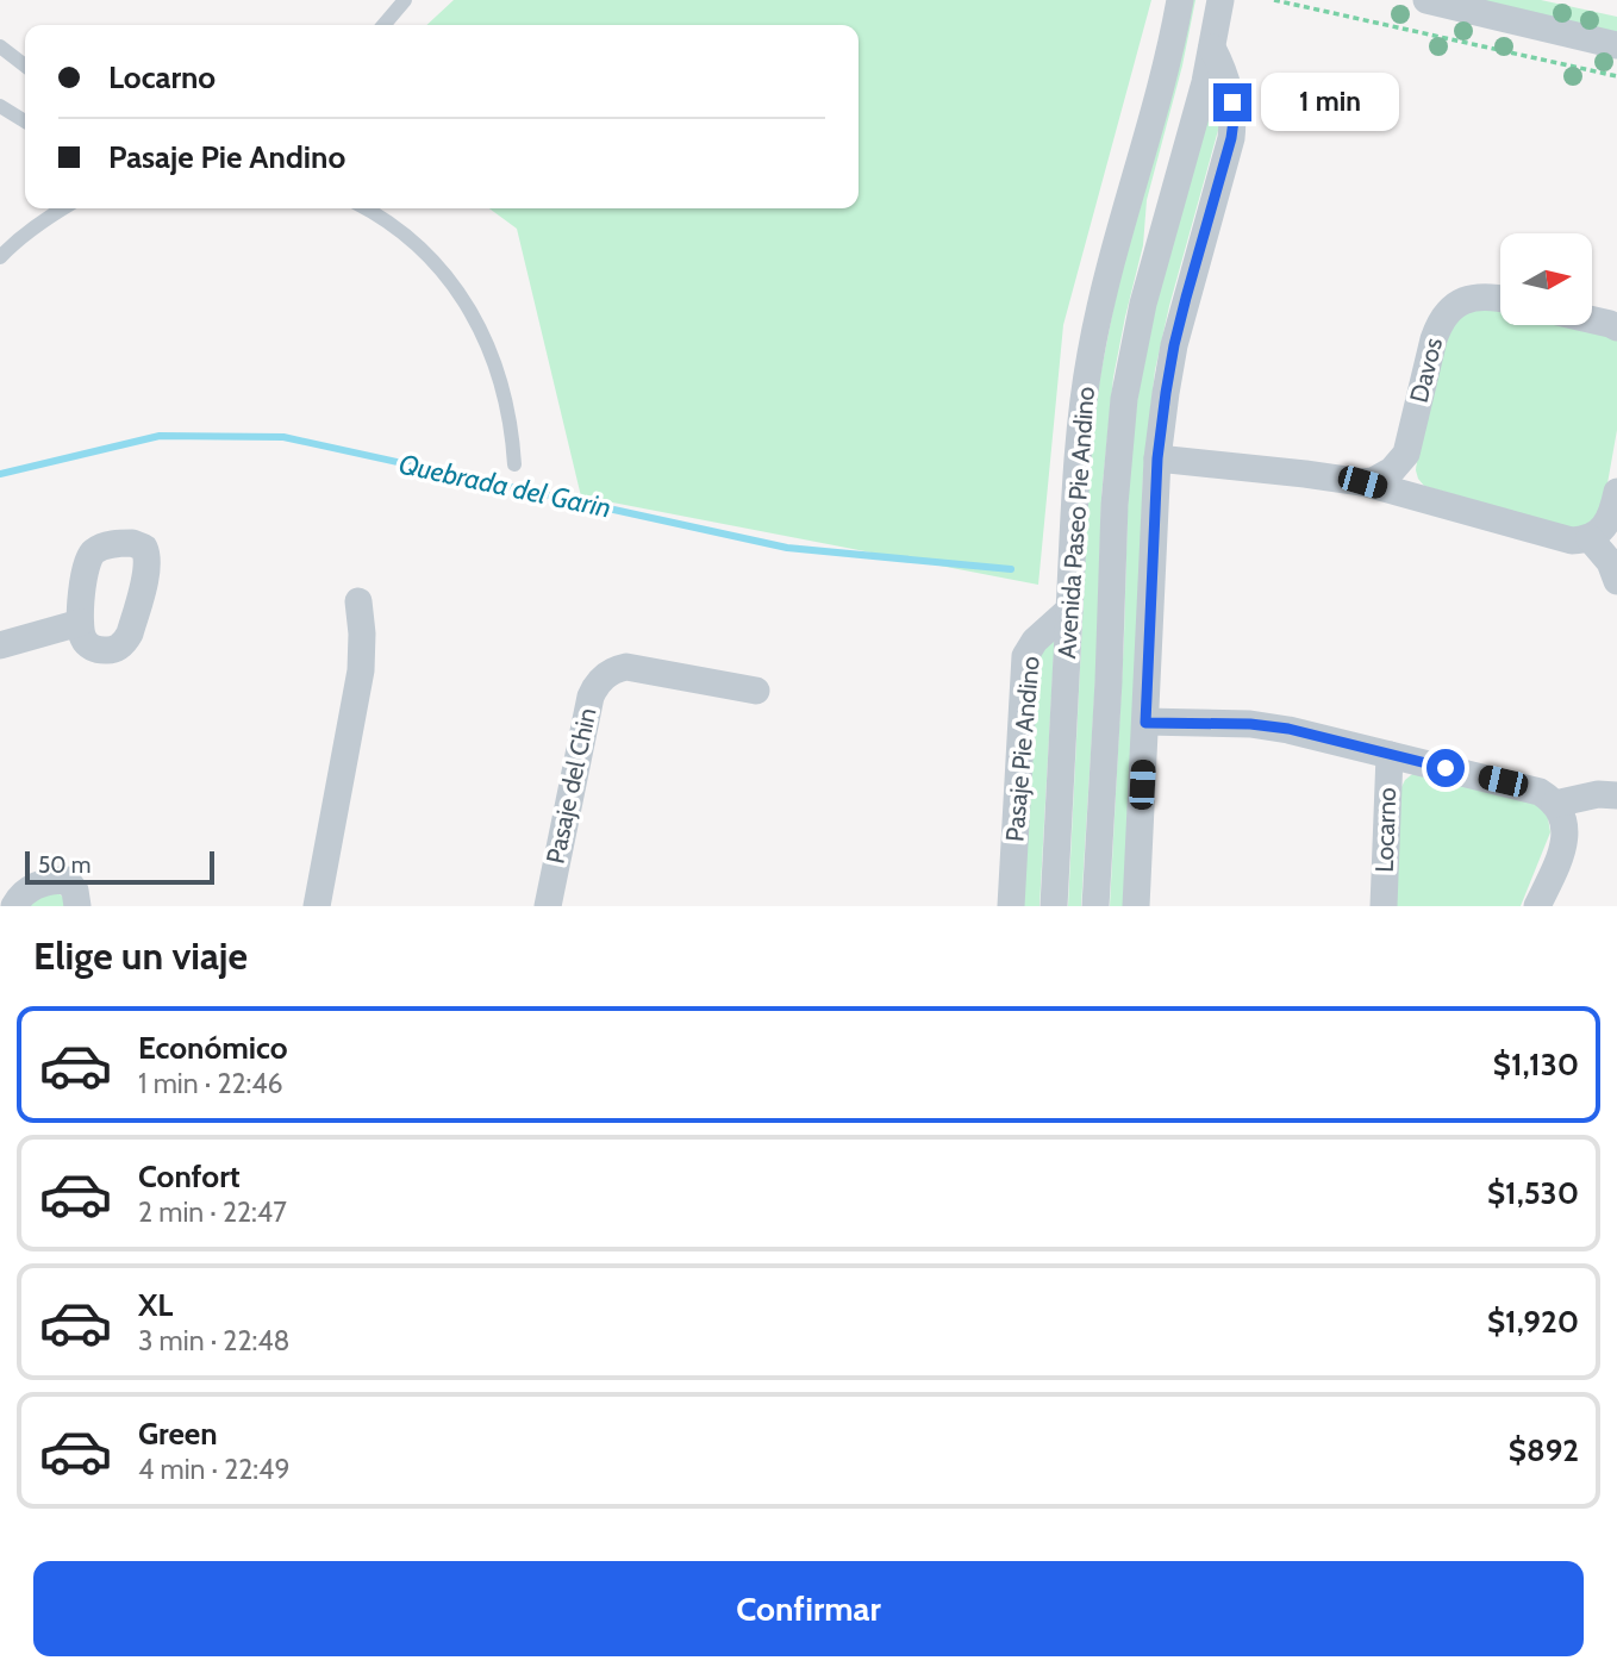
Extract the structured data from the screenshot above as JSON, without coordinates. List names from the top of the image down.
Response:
{
  "streets": {
    "street": [
      "Davos",
      "Avenida Paseo Pie Andino",
      "Pasaje Pie Andino",
      "Pasaje del Chin",
      "Locarno"
    ]
  },
  "crossings": [
    ["Avenida Paseo Pie Andino", "Pasaje Pie Andino"]
  ],
  "water": ["Quebrada del Garin"],
  "scale_bar": "50 m",
  "north": "right",
  "page": {
    "banner": ["Locarno", "Pasaje Pie Andino"],
    "bubble": "1 min",
    "scale": "50 m",
    "heading": "Elige un viaje",
    "list": [
      {
        "name": "Económico",
        "note": "1 min · 22:46",
        "value": "$1,130"
      },
      {
        "name": "Confort",
        "note": "2 min · 22:47",
        "value": "$1,530"
      },
      {
        "name": "XL",
        "note": "3 min · 22:48",
        "value": "$1,920"
      },
      {
        "name": "Green",
        "note": "4 min · 22:49",
        "value": "$892"
      }
    ],
    "buttons": "Confirmar"
  }
}
